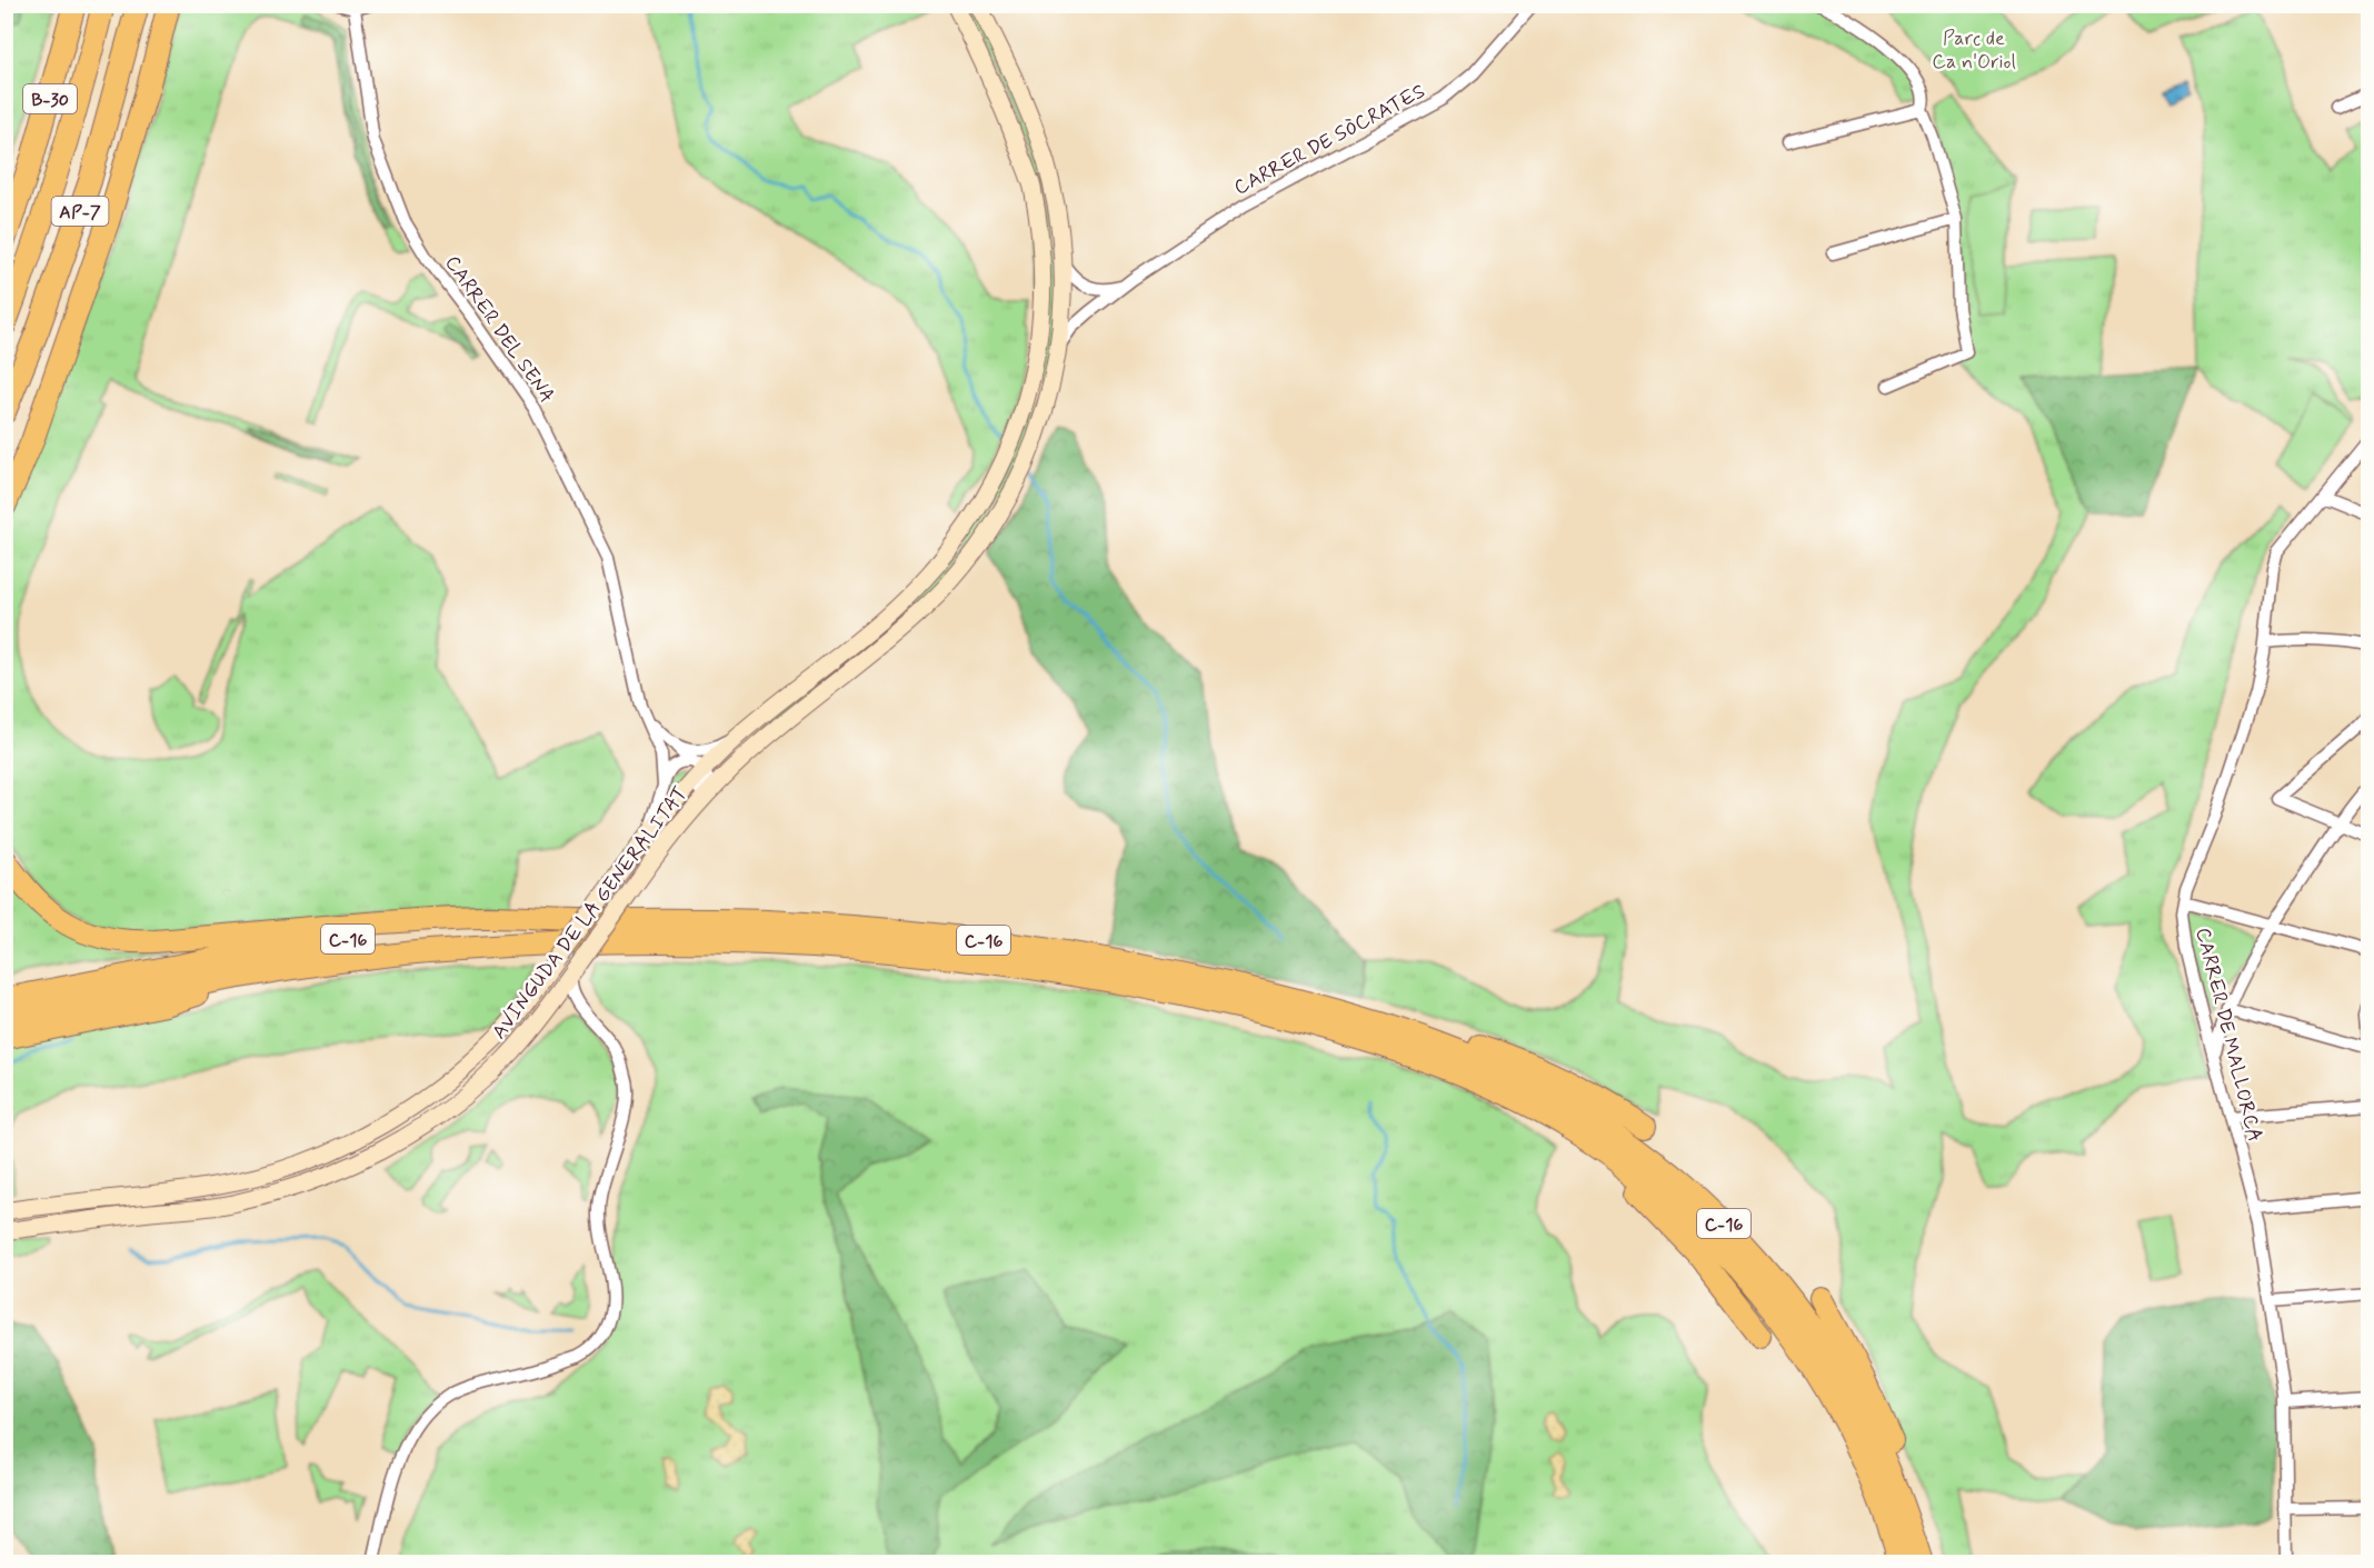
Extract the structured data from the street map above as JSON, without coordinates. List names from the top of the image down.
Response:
{
  "streets": {
    "highway": ["B-30", "AP-7", "C-16"],
    "street": [
      "CARRER DE SÒCRATES",
      "CARRER DEL SENA",
      "AVINGUDA DE LA GENERALITAT",
      "CARRER DE MALLORCA"
    ]
  },
  "crossings": [
    ["CARRER DE SÒCRATES", "AVINGUDA DE LA GENERALITAT"],
    ["CARRER DEL SENA", "AVINGUDA DE LA GENERALITAT"]
  ],
  "parks": ["Parc de Ca n'Oriol"]
}
